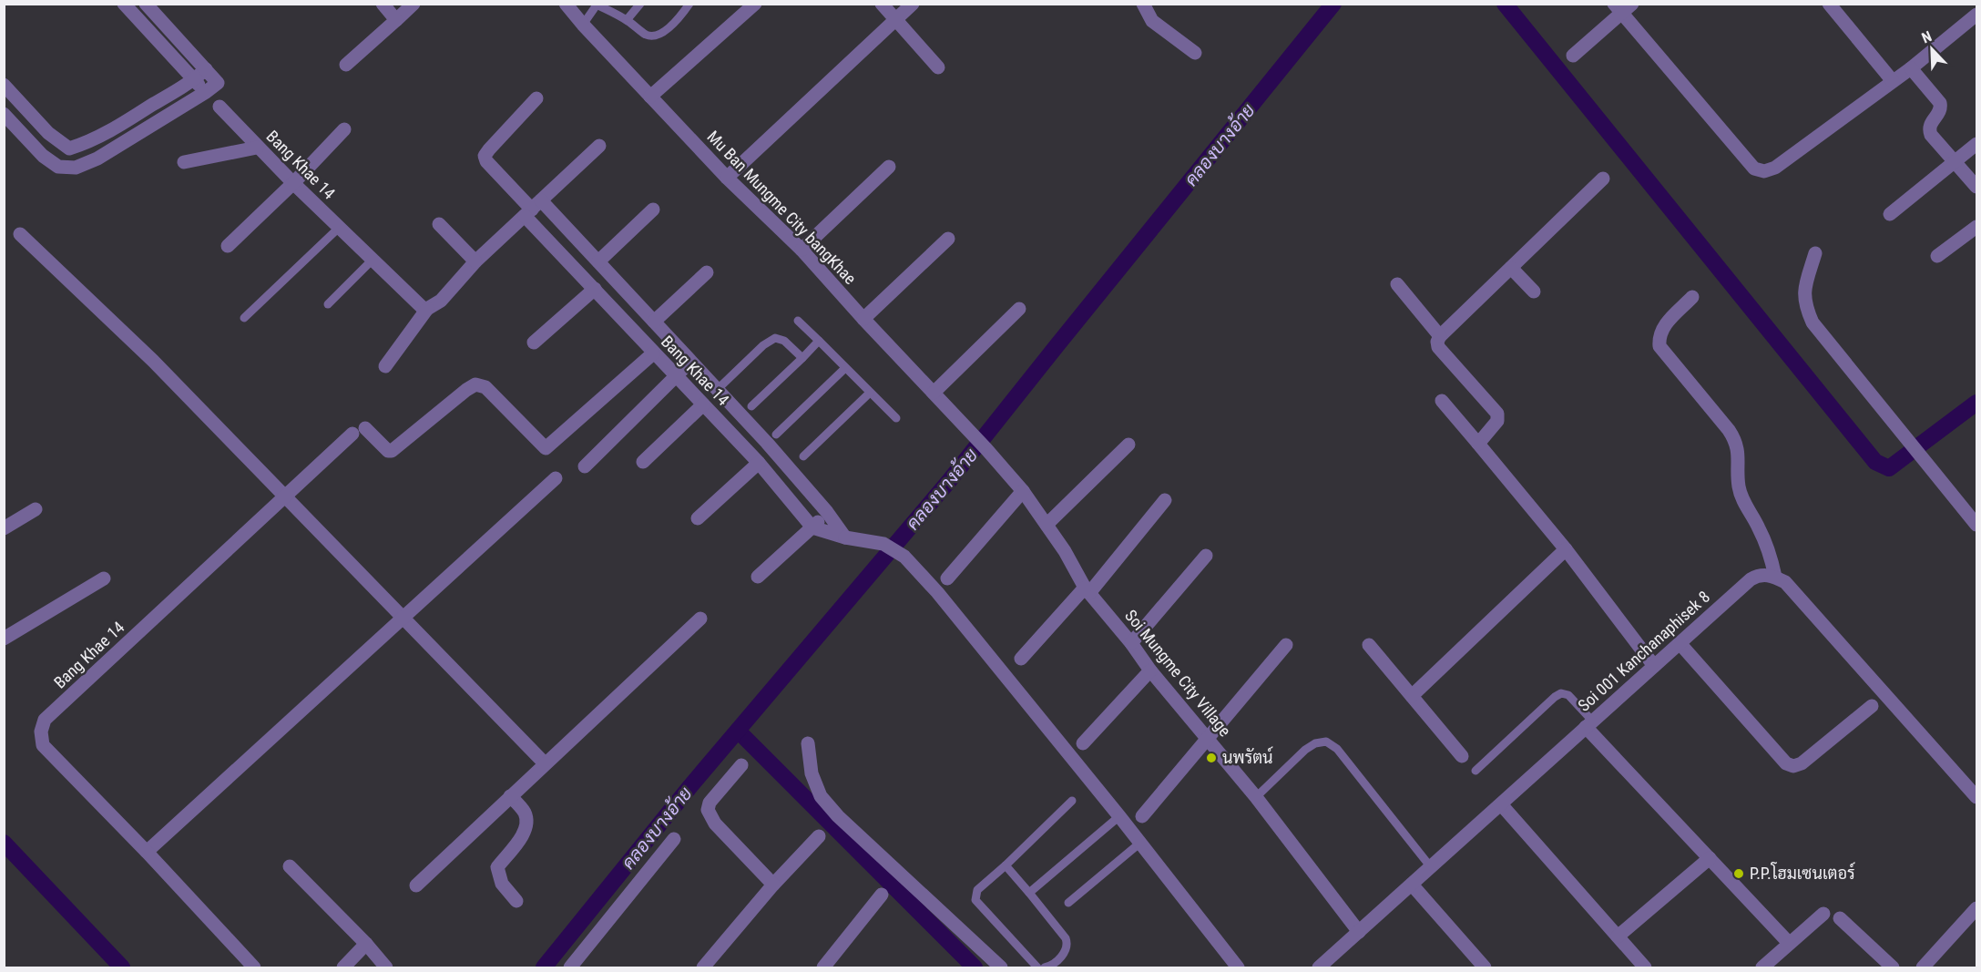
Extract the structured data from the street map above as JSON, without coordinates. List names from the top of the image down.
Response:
{
  "streets": {
    "street": [
      "Bang Khae 14",
      "Mu Ban Mungme City bangKhae",
      "Soi 001 Kanchanaphisek 8",
      "Soi Mungme City Village"
    ]
  },
  "crossings": [
    ["Mu Ban Mungme City bangKhae", "Soi Mungme City Village"],
    ["Soi 001 Kanchanaphisek 8", "Soi Mungme City Village"]
  ],
  "water": ["คลองบางอ้าย"],
  "places": ["นพรัตน์", "P.P.โฮมเซนเตอร์"],
  "north": "top left"
}
